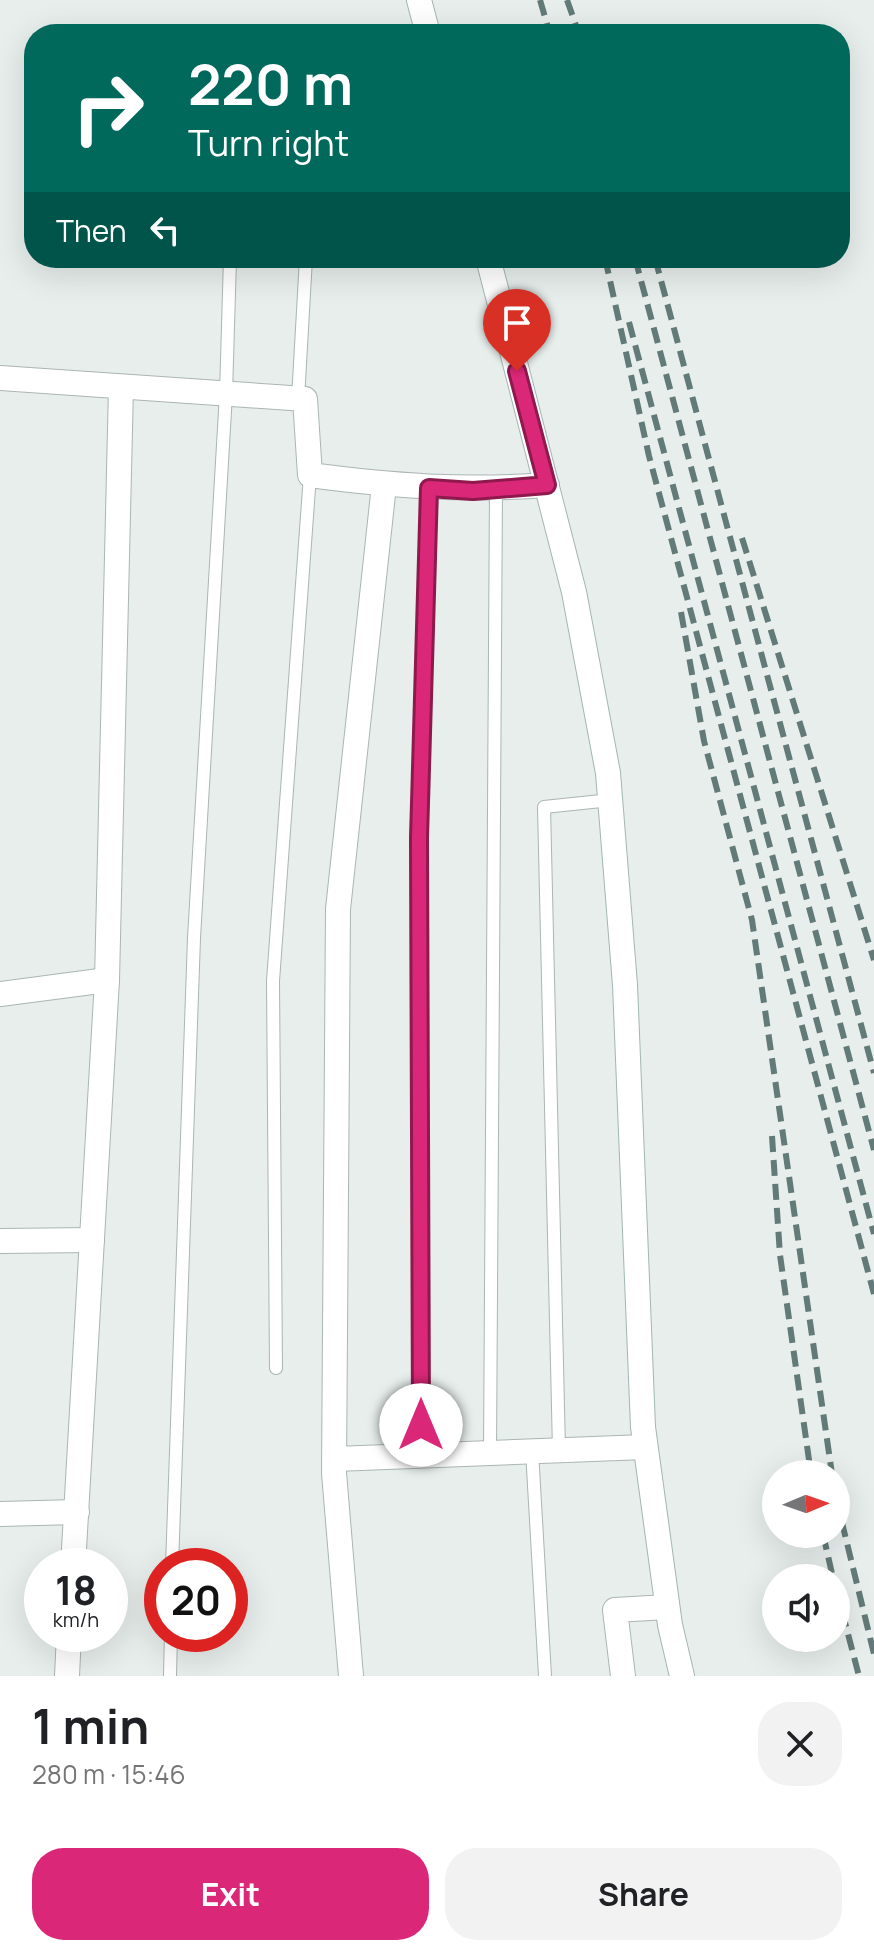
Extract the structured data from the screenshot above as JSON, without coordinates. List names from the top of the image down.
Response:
{
  "north": "right",
  "page": {
    "turn": ["220 m", "Turn right"],
    "then": "Then",
    "speed": "18 km/h",
    "limit": "20",
    "heading": ["1 min", "280 m · 15:46"],
    "buttons": ["Exit", "Share"]
  }
}
